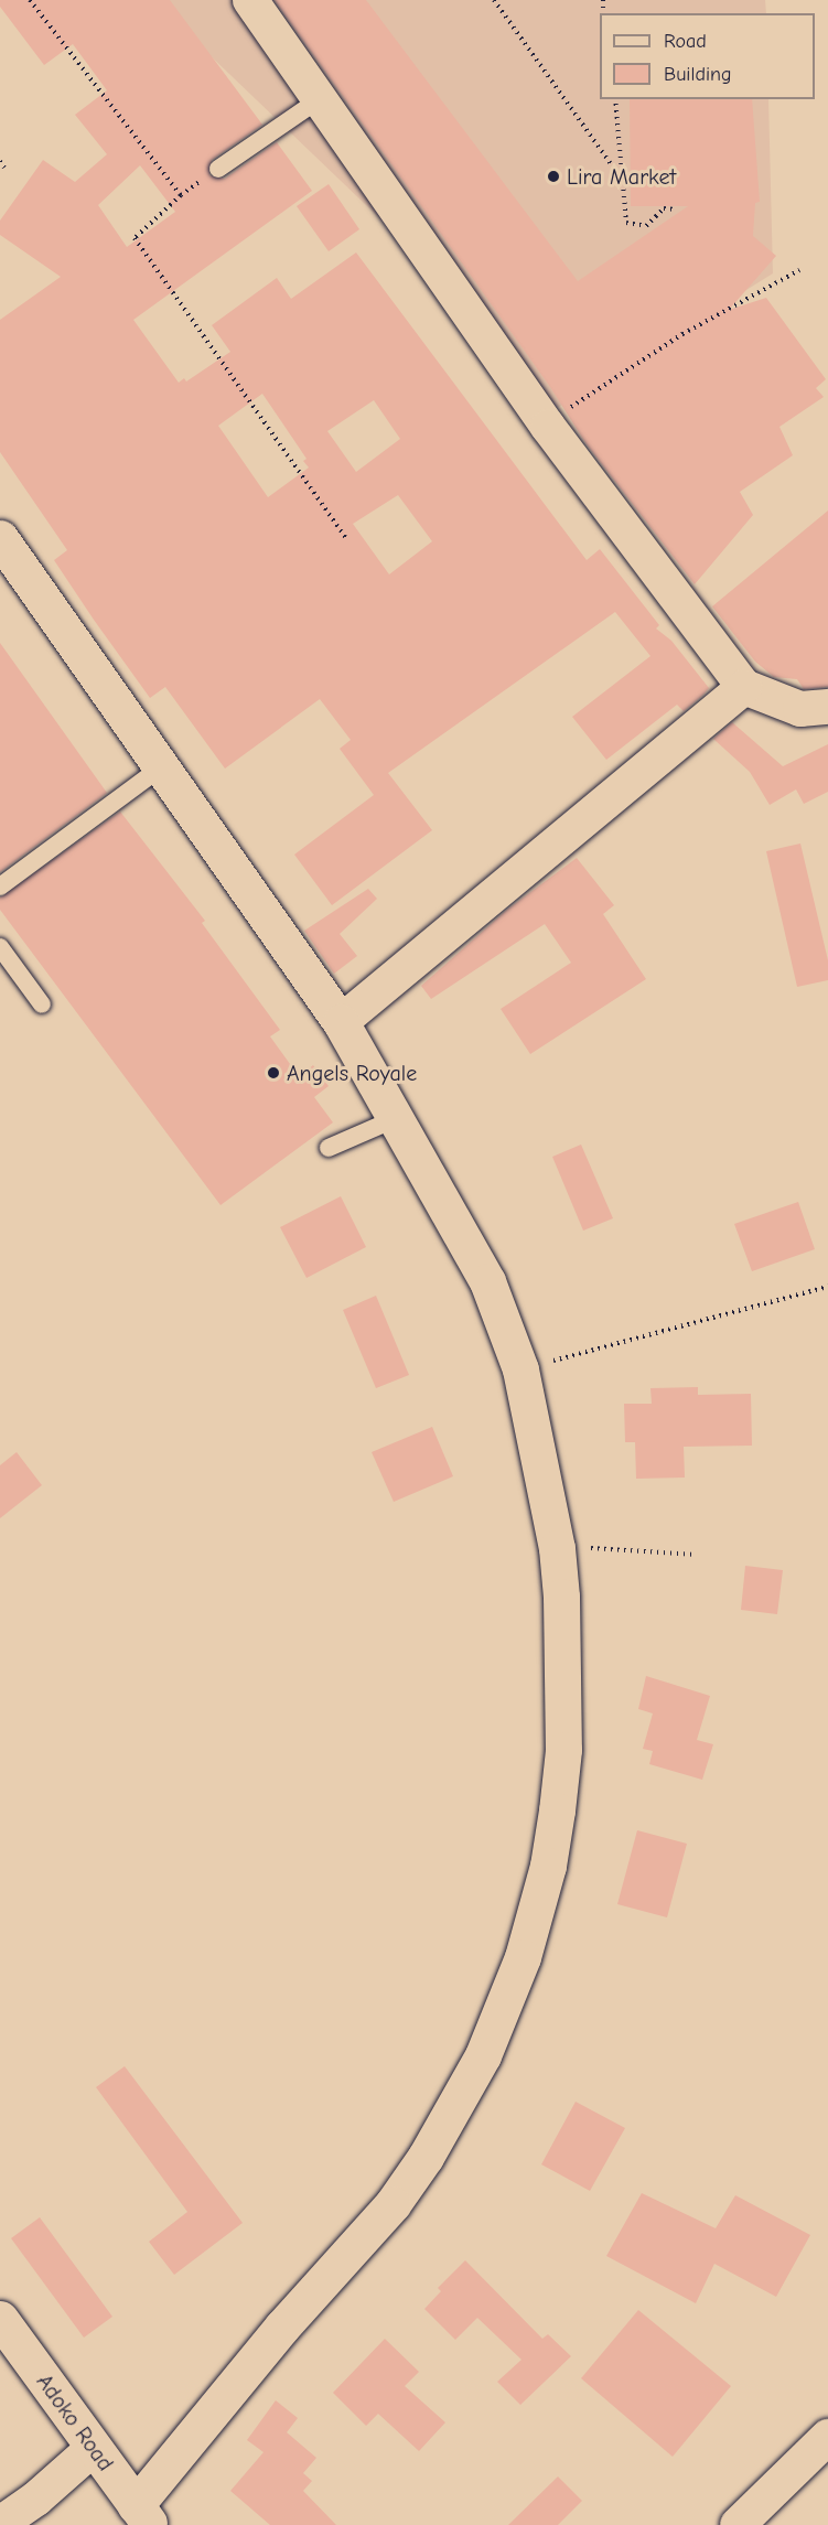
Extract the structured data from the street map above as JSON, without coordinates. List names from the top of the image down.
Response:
{
  "streets": {
    "street": ["Adoko Road"]
  },
  "places": ["Lira Market", "Angels Royale"],
  "legend": ["Road", "Building"]
}
